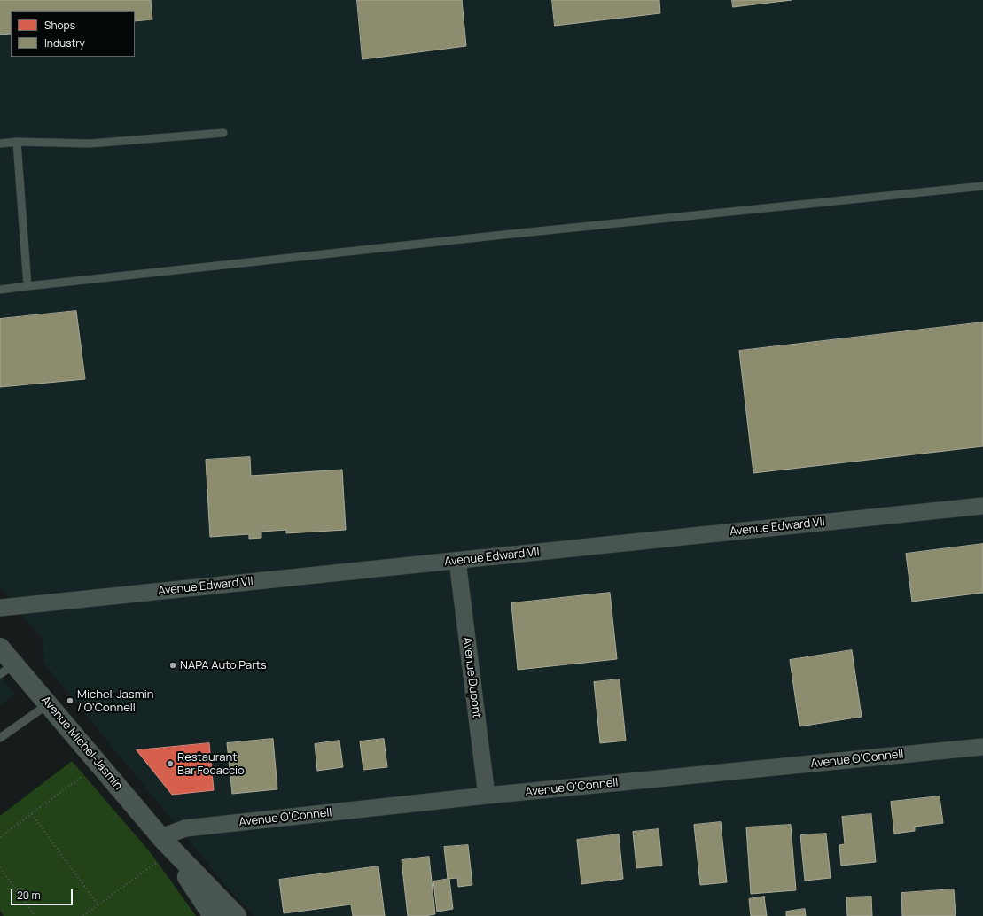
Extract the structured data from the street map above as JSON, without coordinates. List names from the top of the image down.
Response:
{
  "streets": {
    "main road": ["Avenue Michel-Jasmin"],
    "street": ["Avenue Edward VII", "Avenue Dupont", "Avenue O'Connell"]
  },
  "crossings": [
    ["Avenue Edward VII", "Avenue Dupont"],
    ["Avenue Dupont", "Avenue O'Connell"],
    ["Avenue Michel-Jasmin", "Avenue O'Connell"]
  ],
  "places": ["NAPA Auto Parts", "Michel-Jasmin / O'Connell", "Restaurant Bar Focaccio"],
  "legend": ["Shops", "Industry"],
  "scale_bar": "20 m"
}
